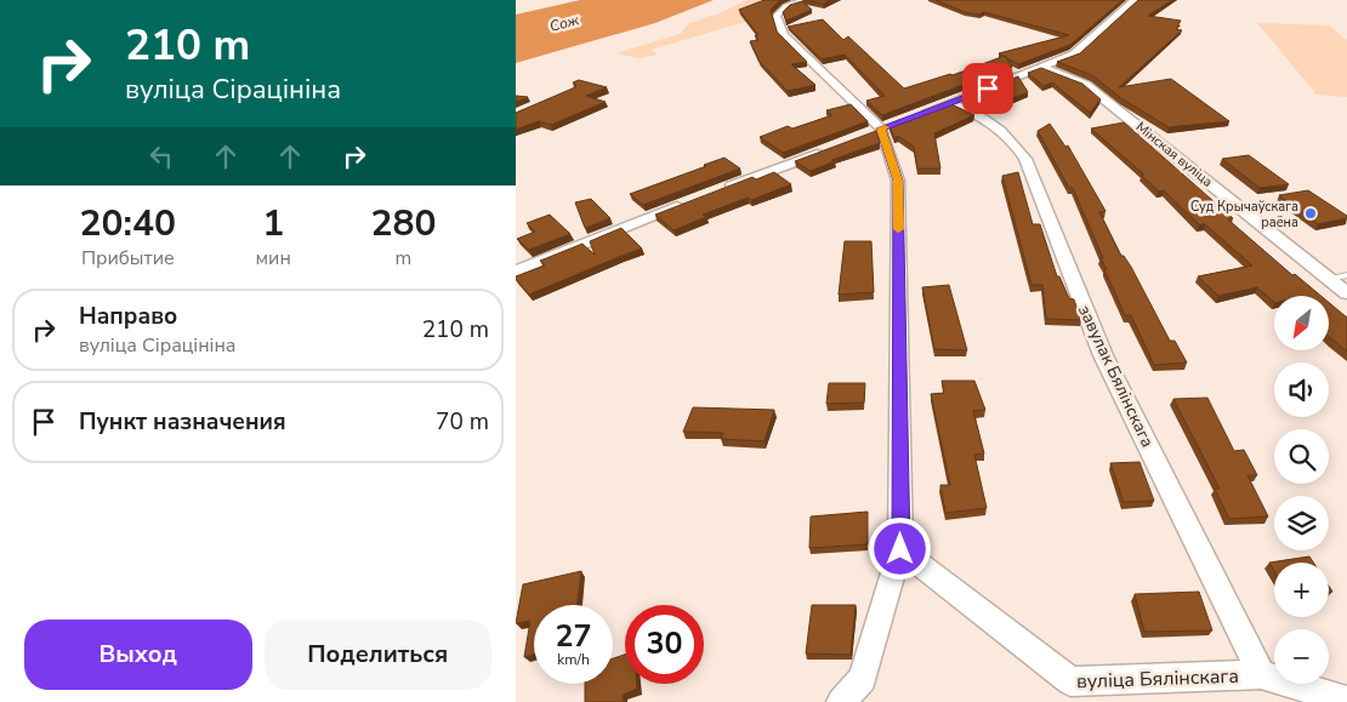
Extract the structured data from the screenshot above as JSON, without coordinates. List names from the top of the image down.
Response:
{
  "streets": {
    "street": ["Мінская вуліца", "завулак Бялінскага", "вуліца Бялінскага"]
  },
  "crossings": [
    ["завулак Бялінскага", "вуліца Бялінскага"]
  ],
  "water": ["Сож"],
  "places": ["Суд Крычаўскага раёна"],
  "north": "bottom left",
  "page": {
    "turn": ["210 m", "вуліца Сірацініна"],
    "eta": [
      "20:40",
      "Прибытие",
      "1",
      "мин",
      "280",
      "m"
    ],
    "list": [
      {
        "name": "Направо",
        "note": "вуліца Сірацініна",
        "value": "210 m"
      },
      {
        "name": "Пункт назначения",
        "value": "70 m"
      }
    ],
    "map_buttons": ["+", "−"],
    "speed": "27 km/h",
    "limit": "30",
    "buttons": ["Выход", "Поделиться"]
  }
}
